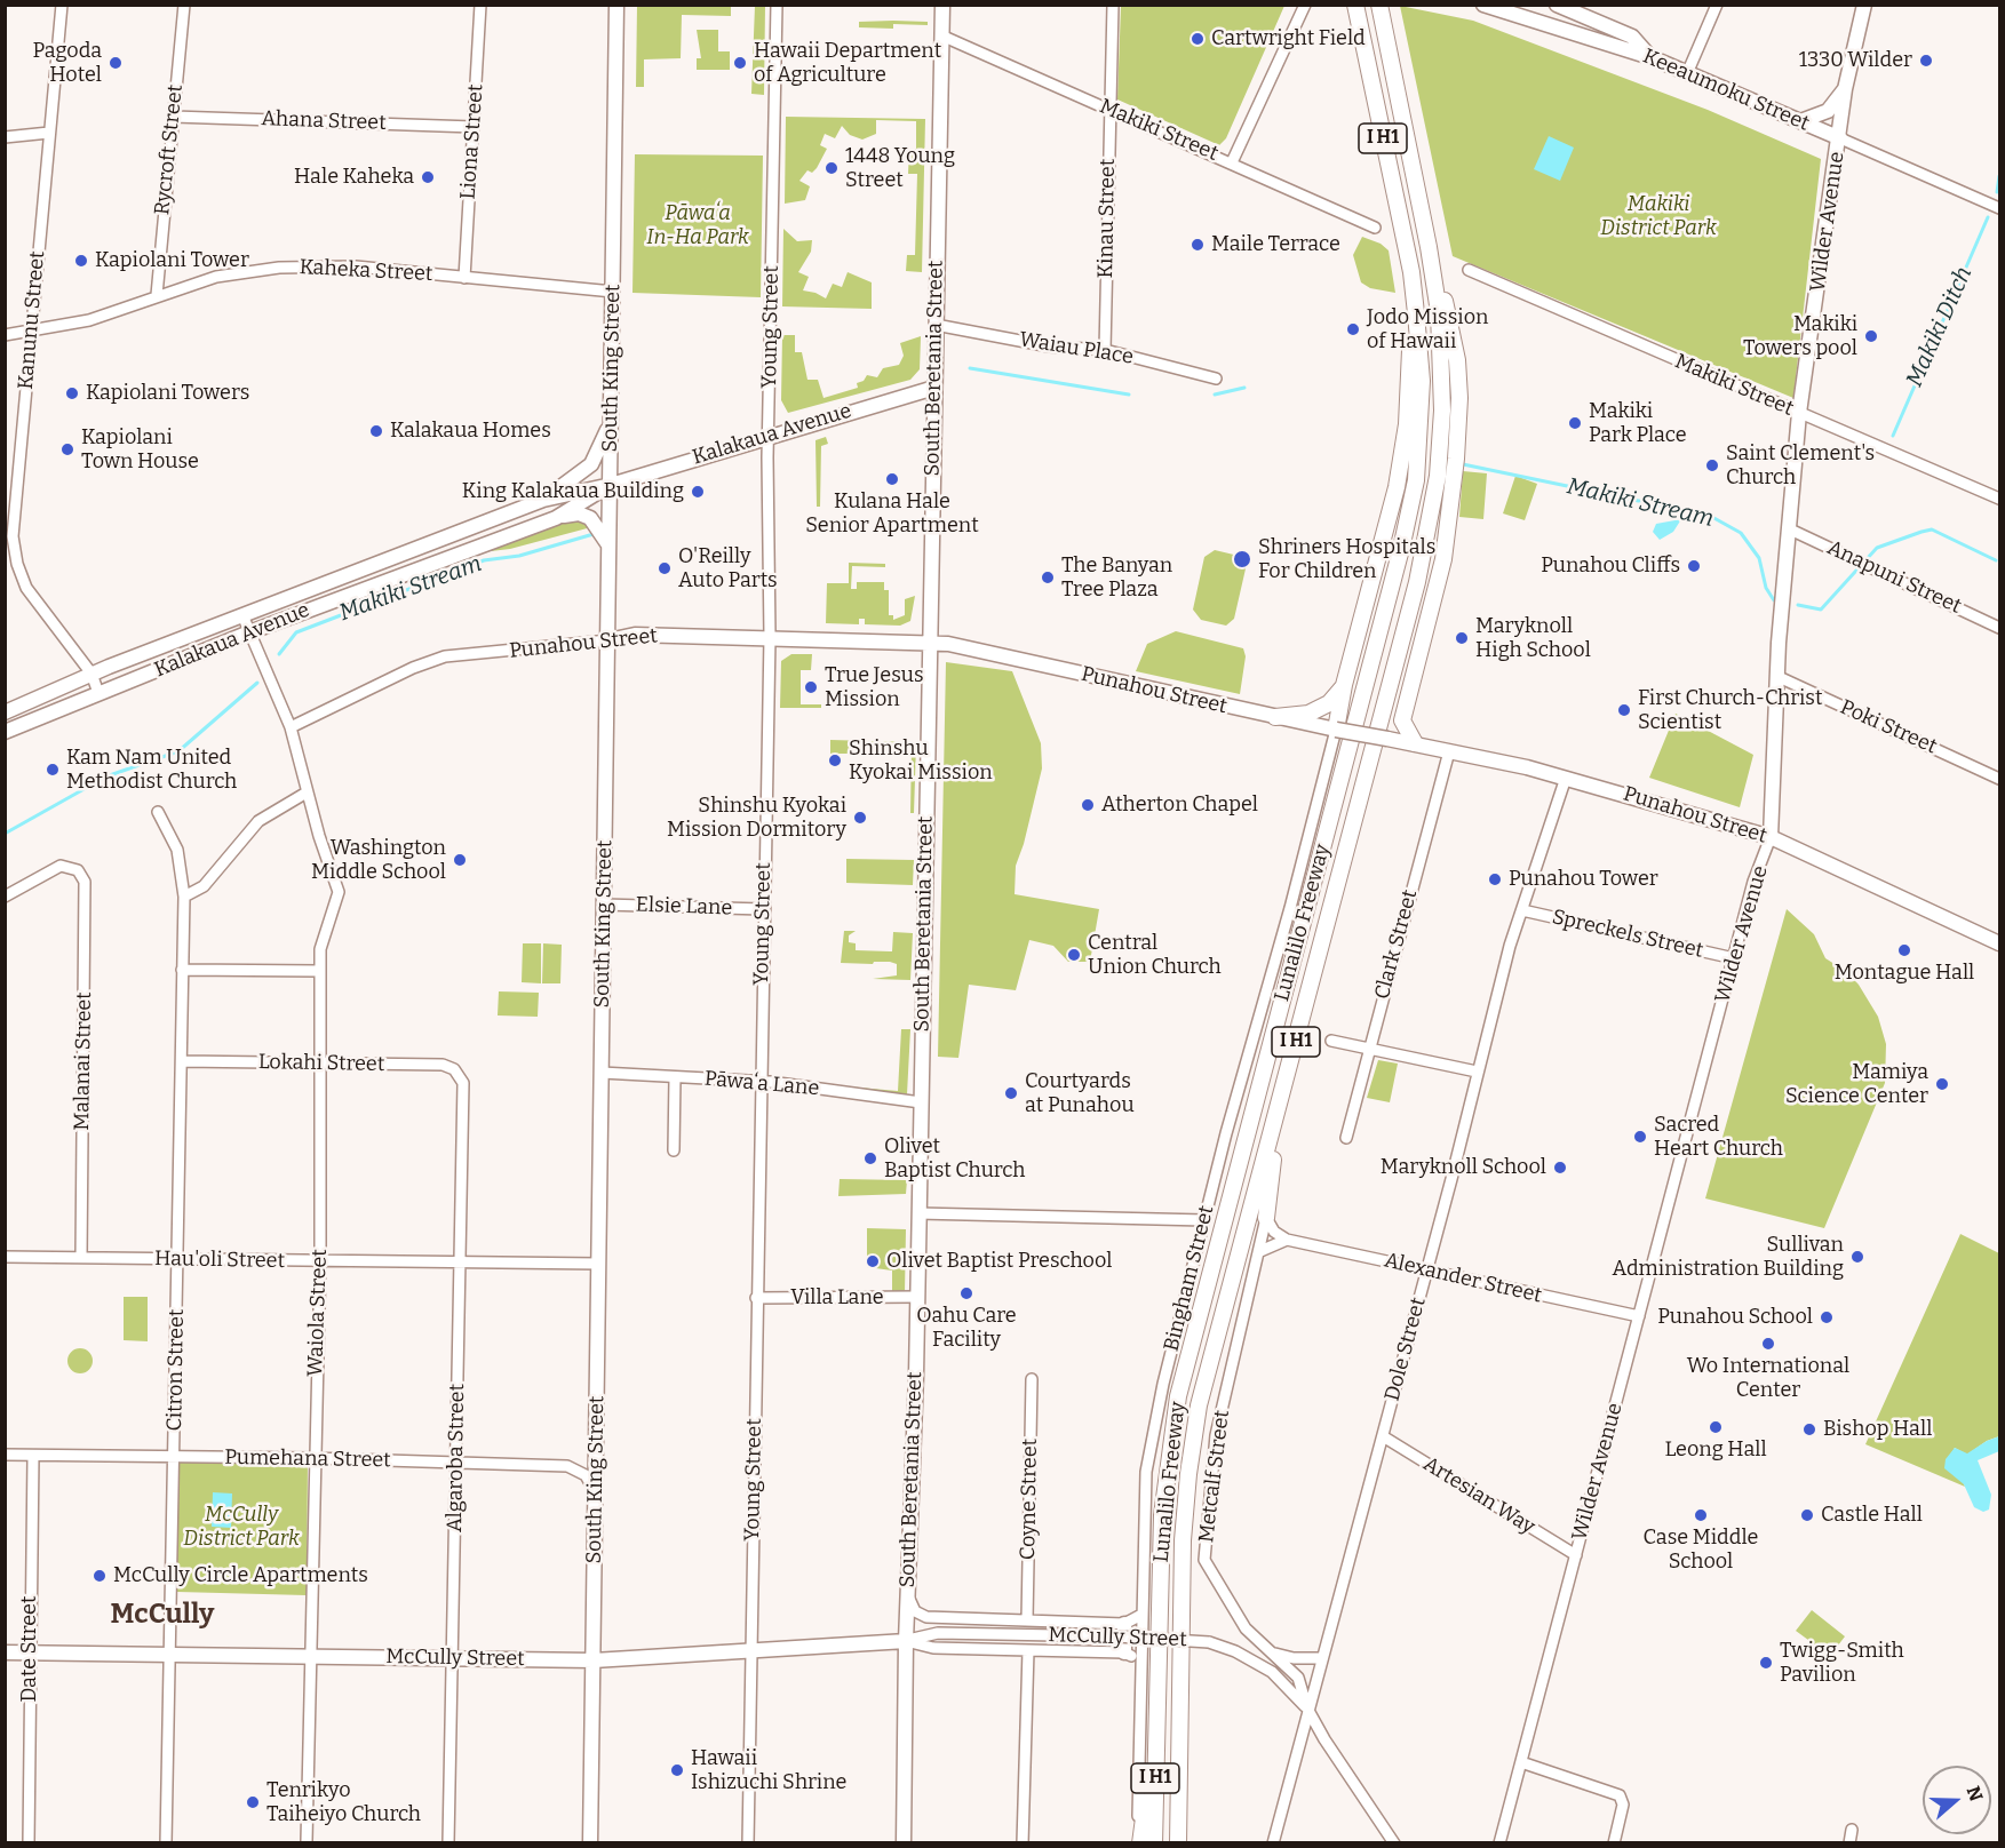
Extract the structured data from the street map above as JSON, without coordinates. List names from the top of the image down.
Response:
{
  "streets": {
    "highway": ["I H1", "Lunalilo Freeway"],
    "main road": [
      "Keeaumoku Street",
      "Wilder Avenue",
      "South King Street",
      "South Beretania Street",
      "Kalakaua Avenue",
      "Punahou Street",
      "McCully Street"
    ],
    "street": [
      "Ahana Street",
      "Makiki Street",
      "Liona Street",
      "Rycroft Street",
      "Kinau Street",
      "Kaheka Street",
      "Kanunu Street",
      "Young Street",
      "Waiau Place",
      "Anapuni Street",
      "Poki Street",
      "Elsie Lane",
      "Spreckels Street",
      "Clark Street",
      "Malanai Street",
      "Lokahi Street",
      "Pāwaʻa Lane",
      "Hau'oli Street",
      "Bingham Street",
      "Alexander Street",
      "Villa Lane",
      "Waiola Street",
      "Dole Street",
      "Citron Street",
      "Algaroba Street",
      "Pumehana Street",
      "Metcalf Street",
      "Artesian Way",
      "Coyne Street",
      "Date Street"
    ]
  },
  "crossings": [
    ["Keeaumoku Street", "Wilder Avenue"],
    ["Ahana Street", "Liona Street"],
    ["Ahana Street", "Rycroft Street"],
    ["Makiki Street", "Kinau Street"],
    ["Makiki Street", "Wilder Avenue"],
    ["Makiki Street", "South Beretania Street"],
    ["Liona Street", "Kaheka Street"],
    ["Rycroft Street", "Kaheka Street"],
    ["Kinau Street", "Waiau Place"],
    ["Wilder Avenue", "Anapuni Street"],
    ["Wilder Avenue", "Punahou Street"],
    ["Wilder Avenue", "Poki Street"],
    ["Wilder Avenue", "Spreckels Street"],
    ["Wilder Avenue", "Alexander Street"],
    ["Wilder Avenue", "Artesian Way"],
    ["Kaheka Street", "Kanunu Street"],
    ["Kaheka Street", "South King Street"],
    ["Kanunu Street", "Kalakaua Avenue"],
    ["Young Street", "Kalakaua Avenue"],
    ["Young Street", "Punahou Street"],
    ["Young Street", "Elsie Lane"],
    ["Young Street", "Pāwaʻa Lane"],
    ["Young Street", "Villa Lane"],
    ["Young Street", "McCully Street"],
    ["Waiau Place", "South Beretania Street"],
    ["South King Street", "Kalakaua Avenue"],
    ["South King Street", "Punahou Street"],
    ["South King Street", "Elsie Lane"],
    ["South King Street", "Pāwaʻa Lane"],
    ["South King Street", "Hau'oli Street"],
    ["South King Street", "Pumehana Street"],
    ["South King Street", "McCully Street"],
    ["South Beretania Street", "Kalakaua Avenue"],
    ["South Beretania Street", "Punahou Street"],
    ["South Beretania Street", "Pāwaʻa Lane"],
    ["South Beretania Street", "Villa Lane"],
    ["South Beretania Street", "McCully Street"],
    ["Kalakaua Avenue", "Waiola Street"],
    ["Punahou Street", "Clark Street"],
    ["Punahou Street", "Bingham Street"],
    ["Punahou Street", "Waiola Street"],
    ["Punahou Street", "Dole Street"],
    ["Spreckels Street", "Dole Street"],
    ["Malanai Street", "Hau'oli Street"],
    ["Lokahi Street", "Waiola Street"],
    ["Lokahi Street", "Citron Street"],
    ["Lokahi Street", "Algaroba Street"],
    ["Hau'oli Street", "Waiola Street"],
    ["Hau'oli Street", "Citron Street"],
    ["Hau'oli Street", "Algaroba Street"],
    ["Bingham Street", "McCully Street"],
    ["Alexander Street", "Dole Street"],
    ["Waiola Street", "Pumehana Street"],
    ["Waiola Street", "McCully Street"],
    ["Dole Street", "Metcalf Street"],
    ["Dole Street", "Artesian Way"],
    ["Dole Street", "McCully Street"],
    ["Citron Street", "Pumehana Street"],
    ["Citron Street", "McCully Street"],
    ["Algaroba Street", "Pumehana Street"],
    ["Algaroba Street", "McCully Street"],
    ["Pumehana Street", "Date Street"],
    ["Metcalf Street", "McCully Street"],
    ["Coyne Street", "McCully Street"],
    ["McCully Street", "Date Street"]
  ],
  "districts": ["McCully"],
  "water": ["Makiki Ditch", "Makiki Stream"],
  "parks": ["Makiki District Park", "Pāwaʻa In-Ha Park", "McCully District Park"],
  "places": [
    "Cartwright Field",
    "1330 Wilder",
    "Pagoda Hotel",
    "Hawaii Department of Agriculture",
    "1448 Young Street",
    "Hale Kaheka",
    "Maile Terrace",
    "Kapiolani Tower",
    "Jodo Mission of Hawaii",
    "Makiki Towers pool",
    "Kapiolani Towers",
    "Makiki Park Place",
    "Kalakaua Homes",
    "Kapiolani Town House",
    "Saint Clement's Church",
    "Kulana Hale Senior Apartment",
    "King Kalakaua Building",
    "Shriners Hospitals For Children",
    "Punahou Cliffs",
    "O'Reilly Auto Parts",
    "The Banyan Tree Plaza",
    "Maryknoll High School",
    "True Jesus Mission",
    "First Church-Christ Scientist",
    "Shinshu Kyokai Mission",
    "Kam Nam United Methodist Church",
    "Atherton Chapel",
    "Shinshu Kyokai Mission Dormitory",
    "Washington Middle School",
    "Punahou Tower",
    "Montague Hall",
    "Central Union Church",
    "Mamiya Science Center",
    "Courtyards at Punahou",
    "Sacred Heart Church",
    "Olivet Baptist Church",
    "Maryknoll School",
    "Sullivan Administration Building",
    "Olivet Baptist Preschool",
    "Oahu Care Facility",
    "Punahou School",
    "Wo International Center",
    "Leong Hall",
    "Bishop Hall",
    "Case Middle School",
    "Castle Hall",
    "McCully Circle Apartments",
    "Twigg-Smith Pavilion",
    "Hawaii Ishizuchi Shrine",
    "Tenrikyo Taiheiyo Church"
  ],
  "north": "right"
}
